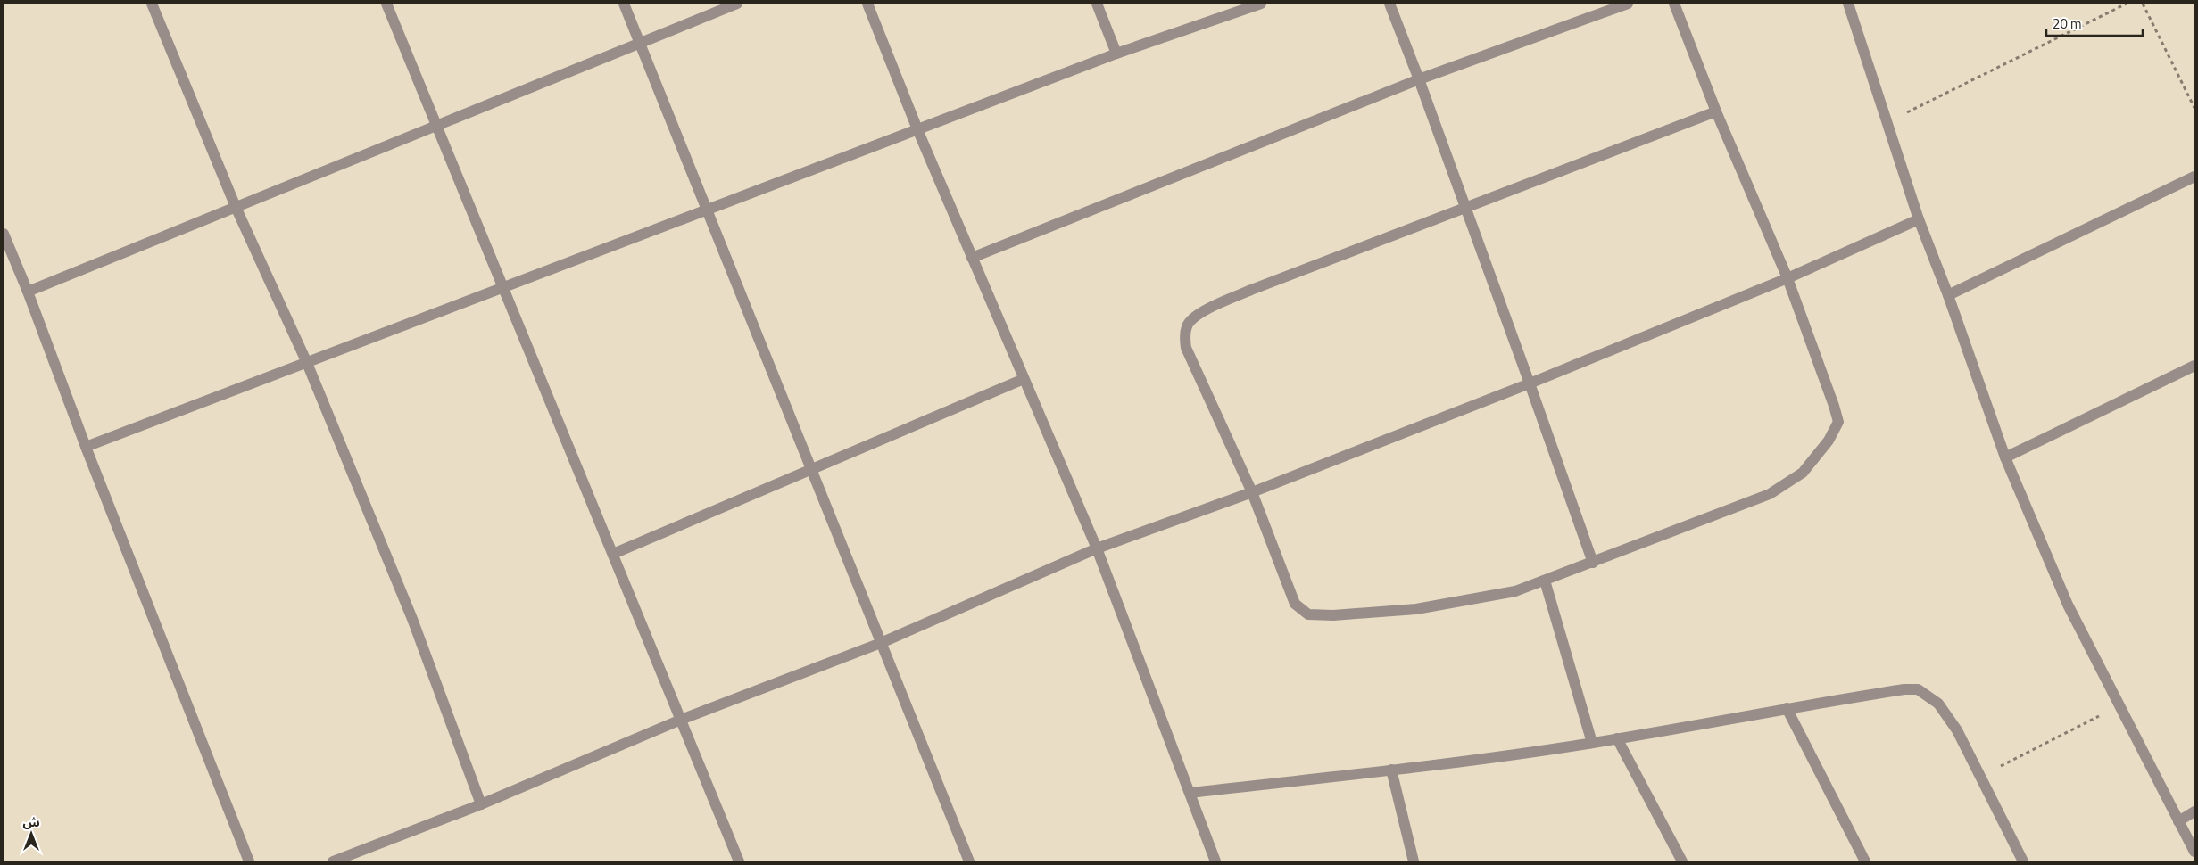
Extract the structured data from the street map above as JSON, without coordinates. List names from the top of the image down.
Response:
{
  "scale_bar": "20 m",
  "north": "top"
}
